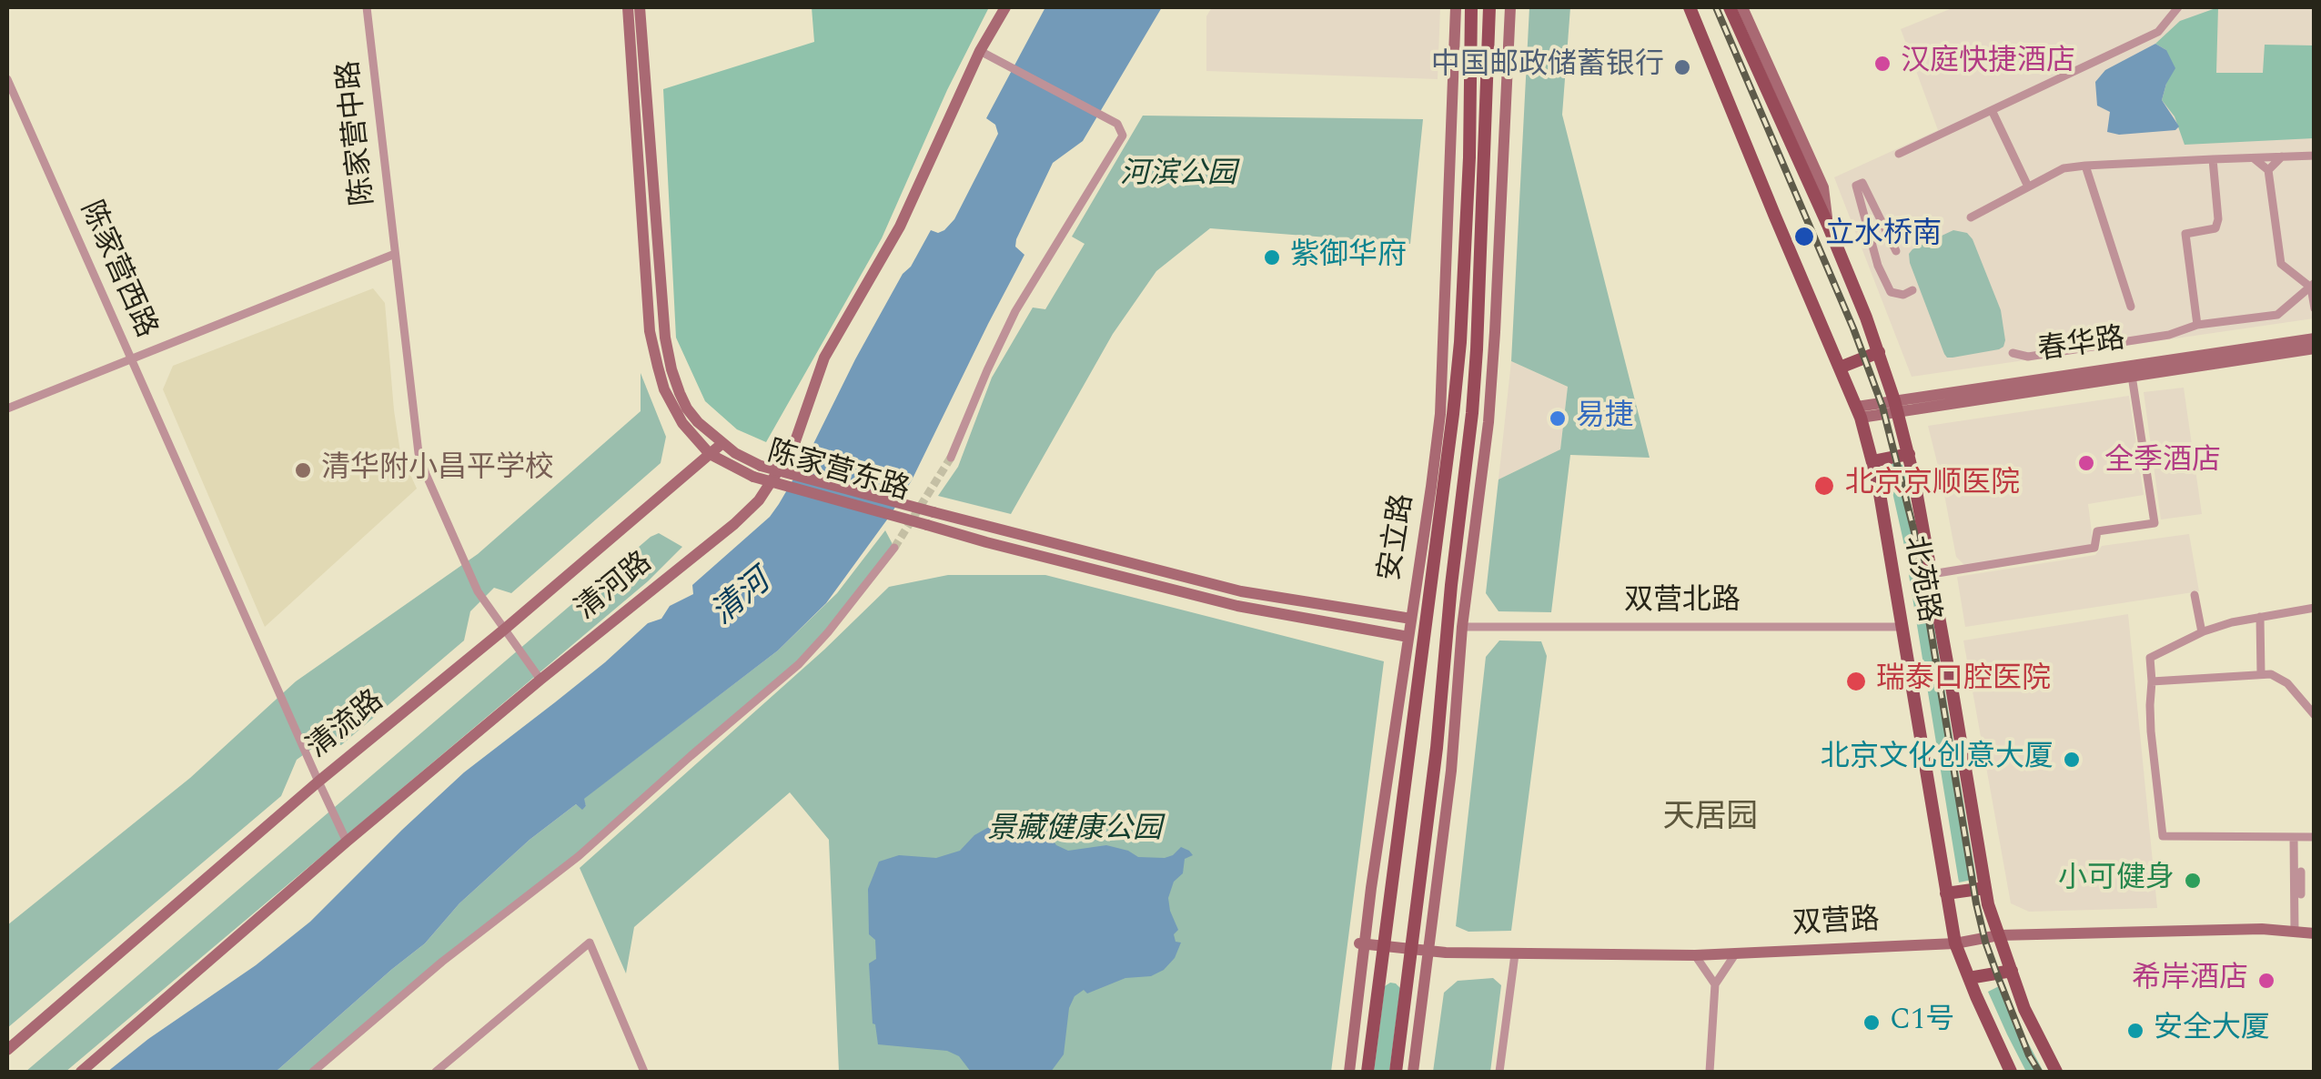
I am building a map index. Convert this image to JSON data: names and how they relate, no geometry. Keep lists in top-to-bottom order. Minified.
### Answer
{"streets":{"main road":["安立路","北苑路"],"street":["陈家营中路","陈家营西路","春华路","陈家营东路","清河路","双营北路","清流路","双营路"]},"crossings":[["陈家营中路","清河路"],["陈家营中路","清流路"],["春华路","北苑路"],["陈家营东路","安立路"],["陈家营东路","清流路"],["安立路","双营路"],["北苑路","双营北路"],["北苑路","双营路"]],"districts":["天居园"],"water":["清河"],"parks":["河滨公园","景藏健康公园"],"places":["汉庭快捷酒店","中国邮政储蓄银行","立水桥南","紫御华府","易捷","全季酒店","清华附小昌平学校","北京京顺医院","瑞泰口腔医院","北京文化创意大厦","小可健身","希岸酒店","C1号","安全大厦"]}
